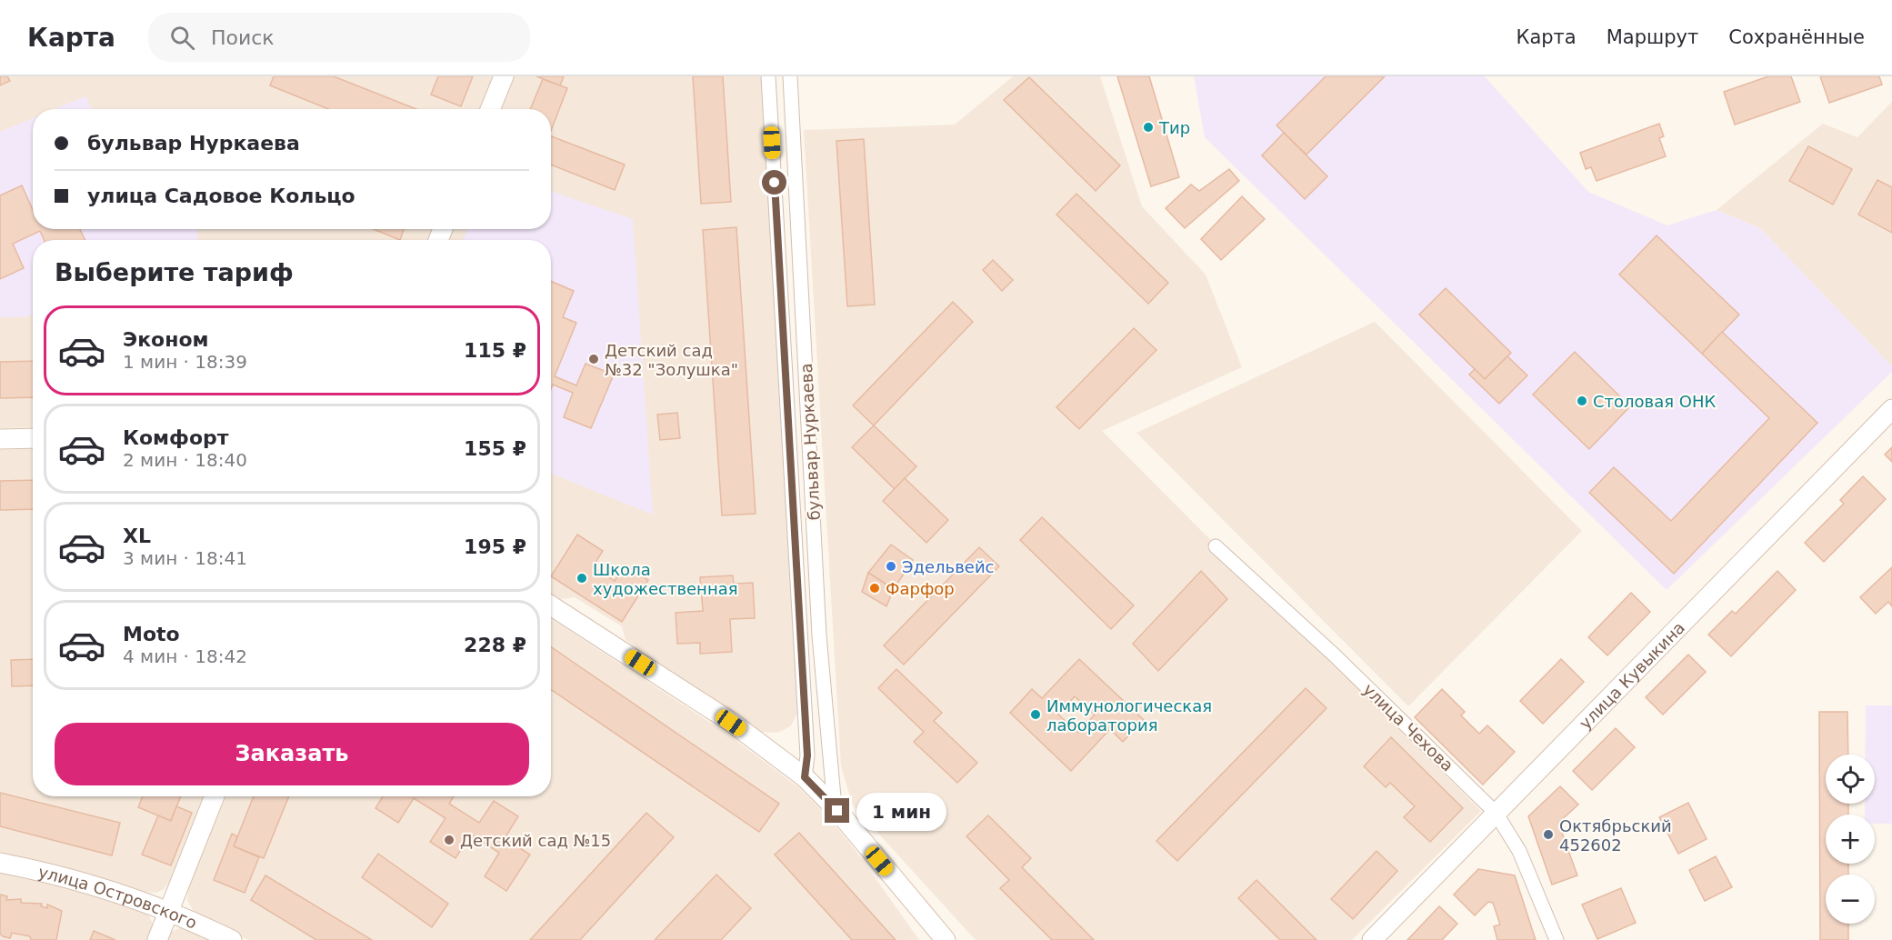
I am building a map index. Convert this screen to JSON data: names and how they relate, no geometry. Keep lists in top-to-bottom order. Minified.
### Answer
{"streets":{"street":["бульвар Нуркаева","улица Кувыкина","улица Чехова","улица Островского"]},"crossings":[["улица Кувыкина","улица Чехова"]],"places":["Тир","Детский сад №32 \"Золушка\"","Столовая ОНК","Эдельвейс","Школа художественная","Фарфор","Иммунологическая лаборатория","Октябрьский 452602","Детский сад №15"],"page":{"header":"Карта","search":"Поиск","nav":["Карта","Маршрут","Сохранённые"],"banner":["бульвар Нуркаева","улица Садовое Кольцо"],"heading":"Выберите тариф","list":[{"name":"Эконом","note":"1 мин · 18:39","value":"115 ₽"},{"name":"Комфорт","note":"2 мин · 18:40","value":"155 ₽"},{"name":"XL","note":"3 мин · 18:41","value":"195 ₽"},{"name":"Moto","note":"4 мин · 18:42","value":"228 ₽"}],"buttons":"Заказать","map_buttons":["+","−"],"bubble":"1 мин"}}
